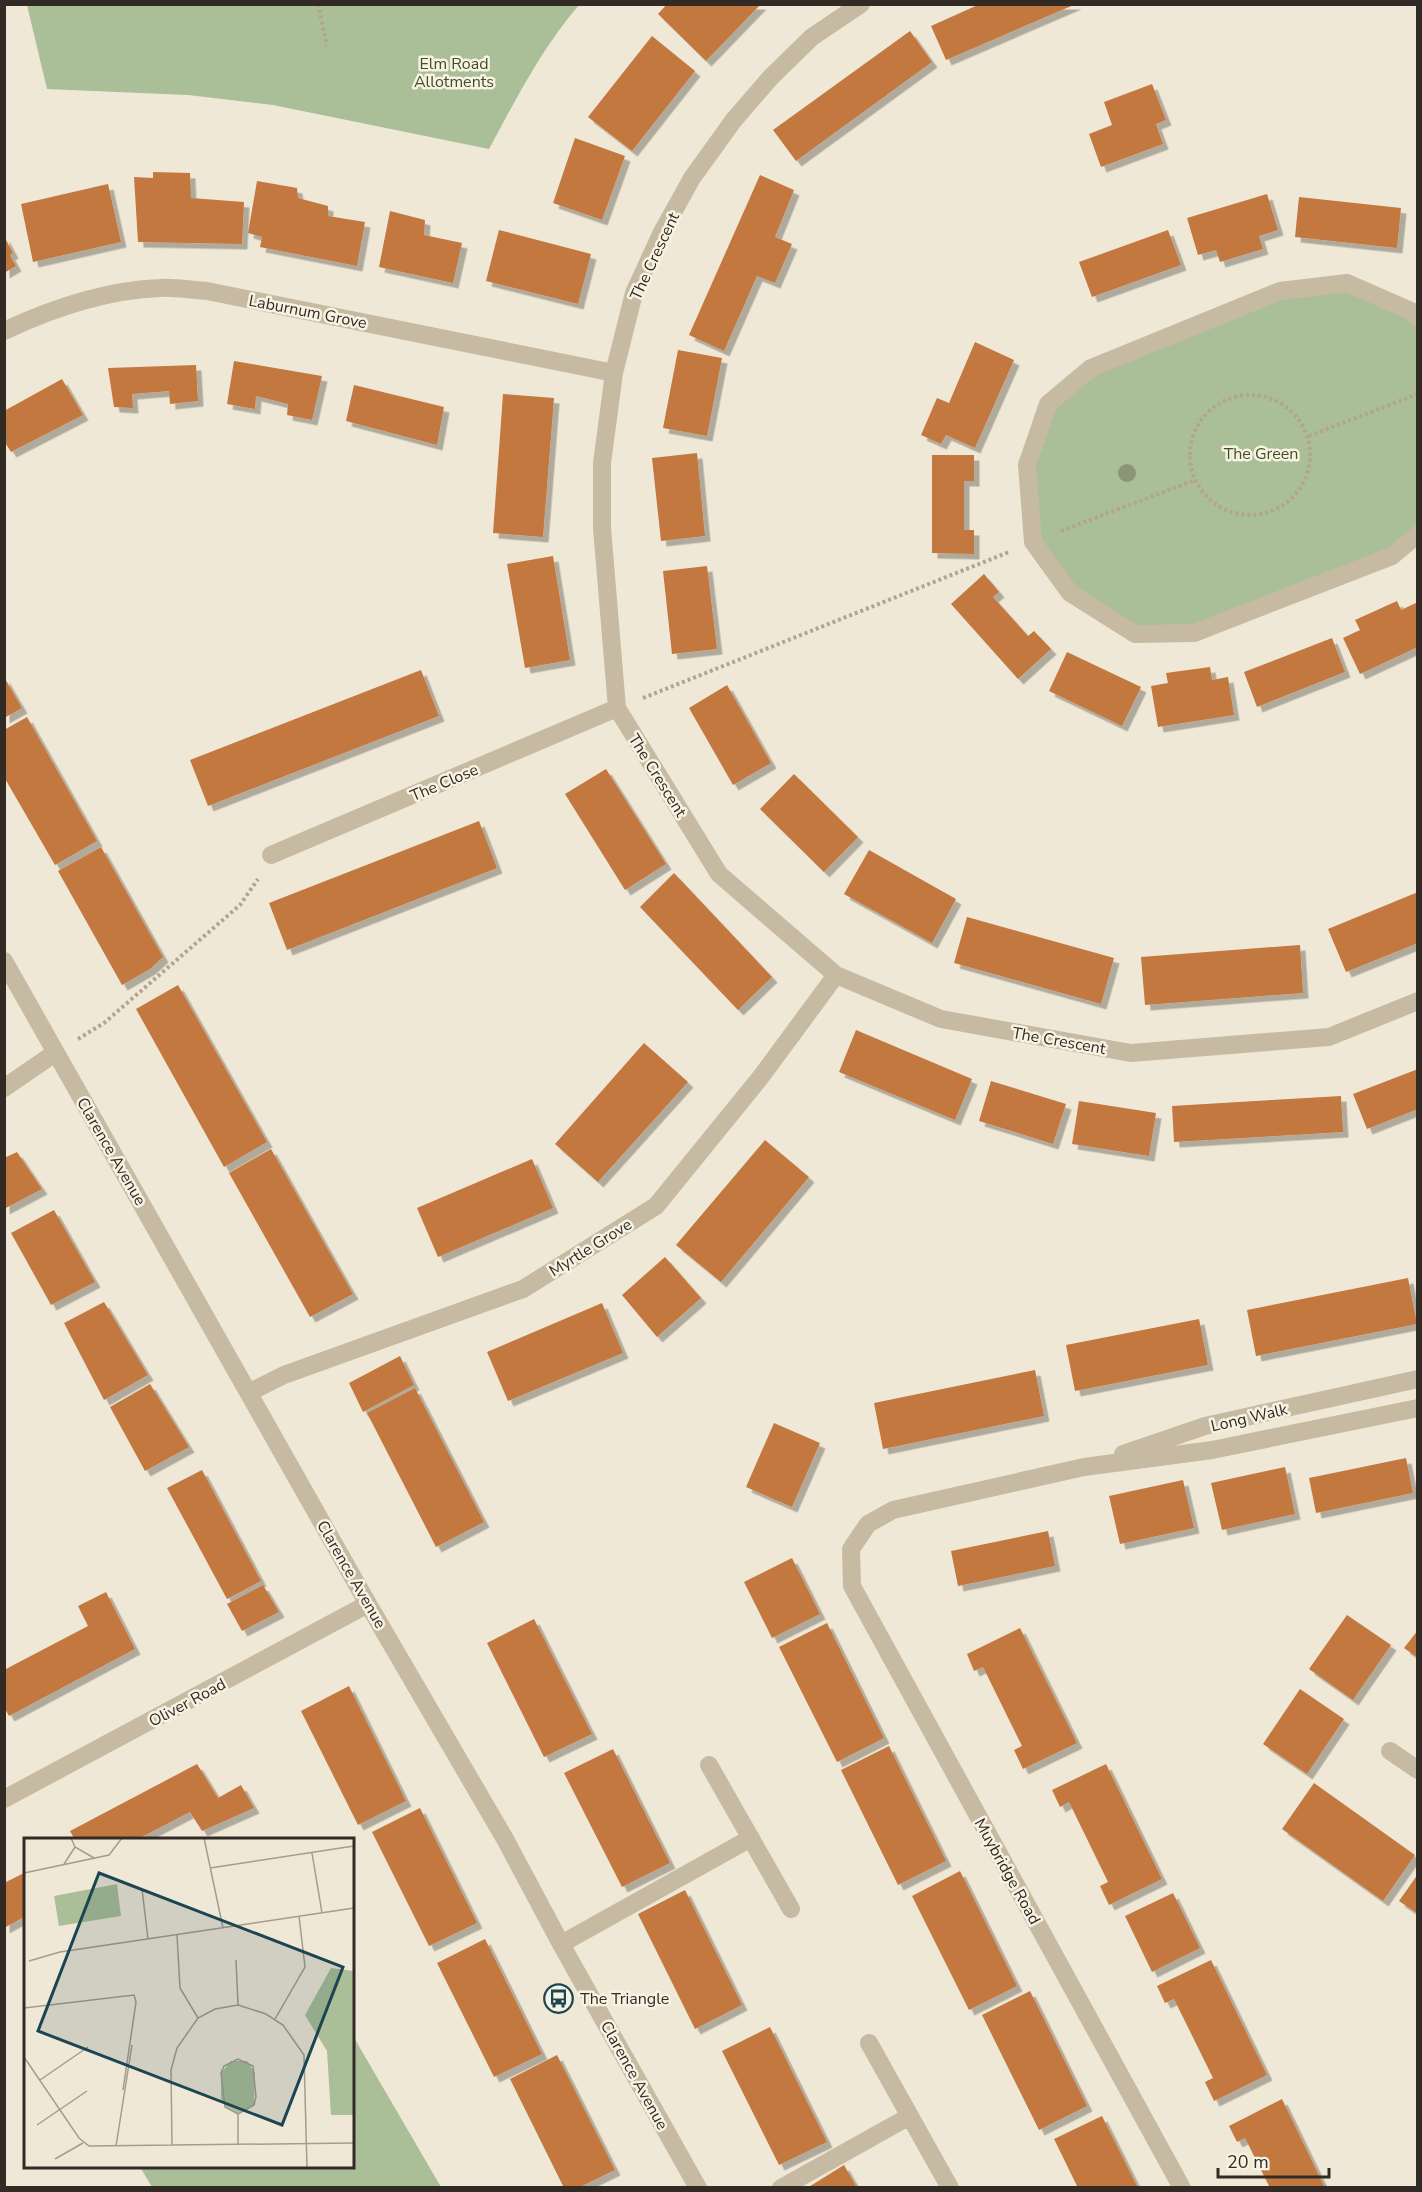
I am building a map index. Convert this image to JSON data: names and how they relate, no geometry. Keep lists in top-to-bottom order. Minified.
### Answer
{"streets":{"street":["The Crescent","Laburnum Grove","The Close","Clarence Avenue","Myrtle Grove","Long Walk","Oliver Road","Muybridge Road"]},"crossings":[["The Crescent","Laburnum Grove"],["The Crescent","The Close"],["The Crescent","Myrtle Grove"],["Clarence Avenue","Myrtle Grove"],["Clarence Avenue","Oliver Road"],["Long Walk","Muybridge Road"]],"parks":["Elm Road Allotments","The Green"],"places":{"bus stop":["The Triangle"]},"scale_bar":"20 m"}
